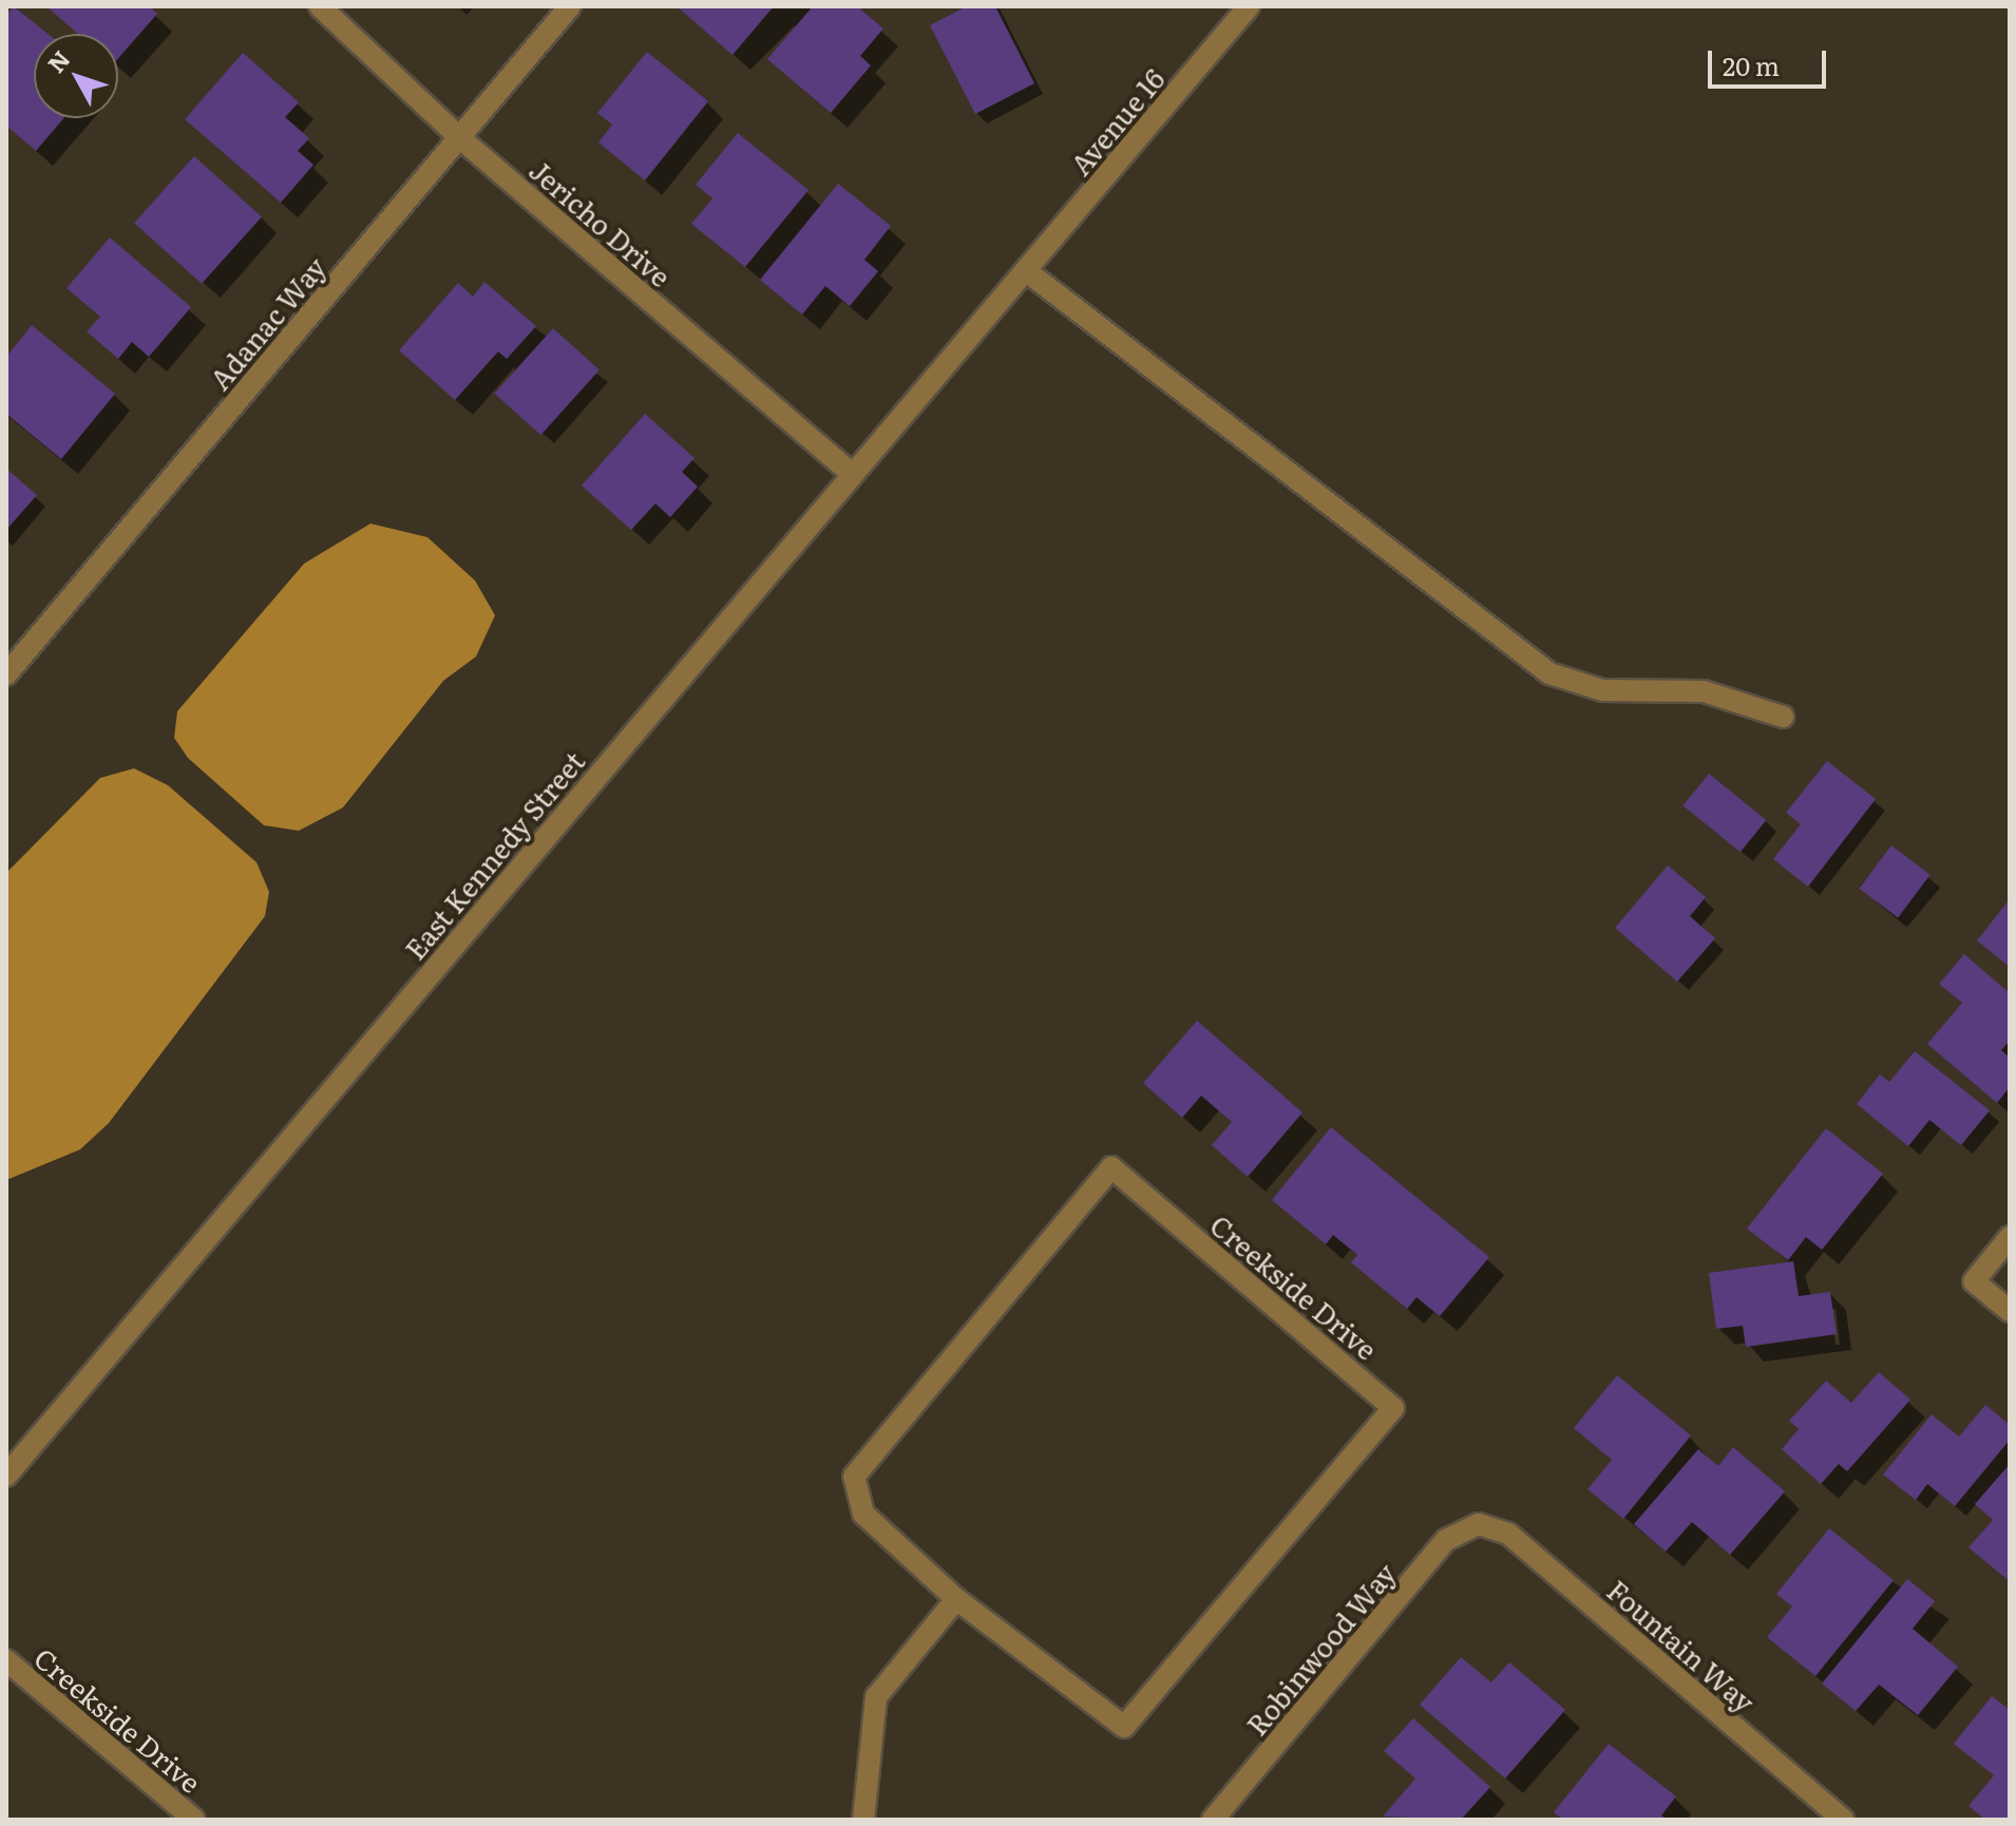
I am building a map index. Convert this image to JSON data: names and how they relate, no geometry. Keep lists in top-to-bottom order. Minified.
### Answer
{"streets":{"street":["Avenue 16","Jericho Drive","Adanac Way","East Kennedy Street","Creekside Drive","Fountain Way","Robinwood Way"]},"crossings":[["Avenue 16","East Kennedy Street"],["Jericho Drive","Adanac Way"],["Jericho Drive","East Kennedy Street"],["Fountain Way","Robinwood Way"]],"scale_bar":"20 m","north":"top left"}
